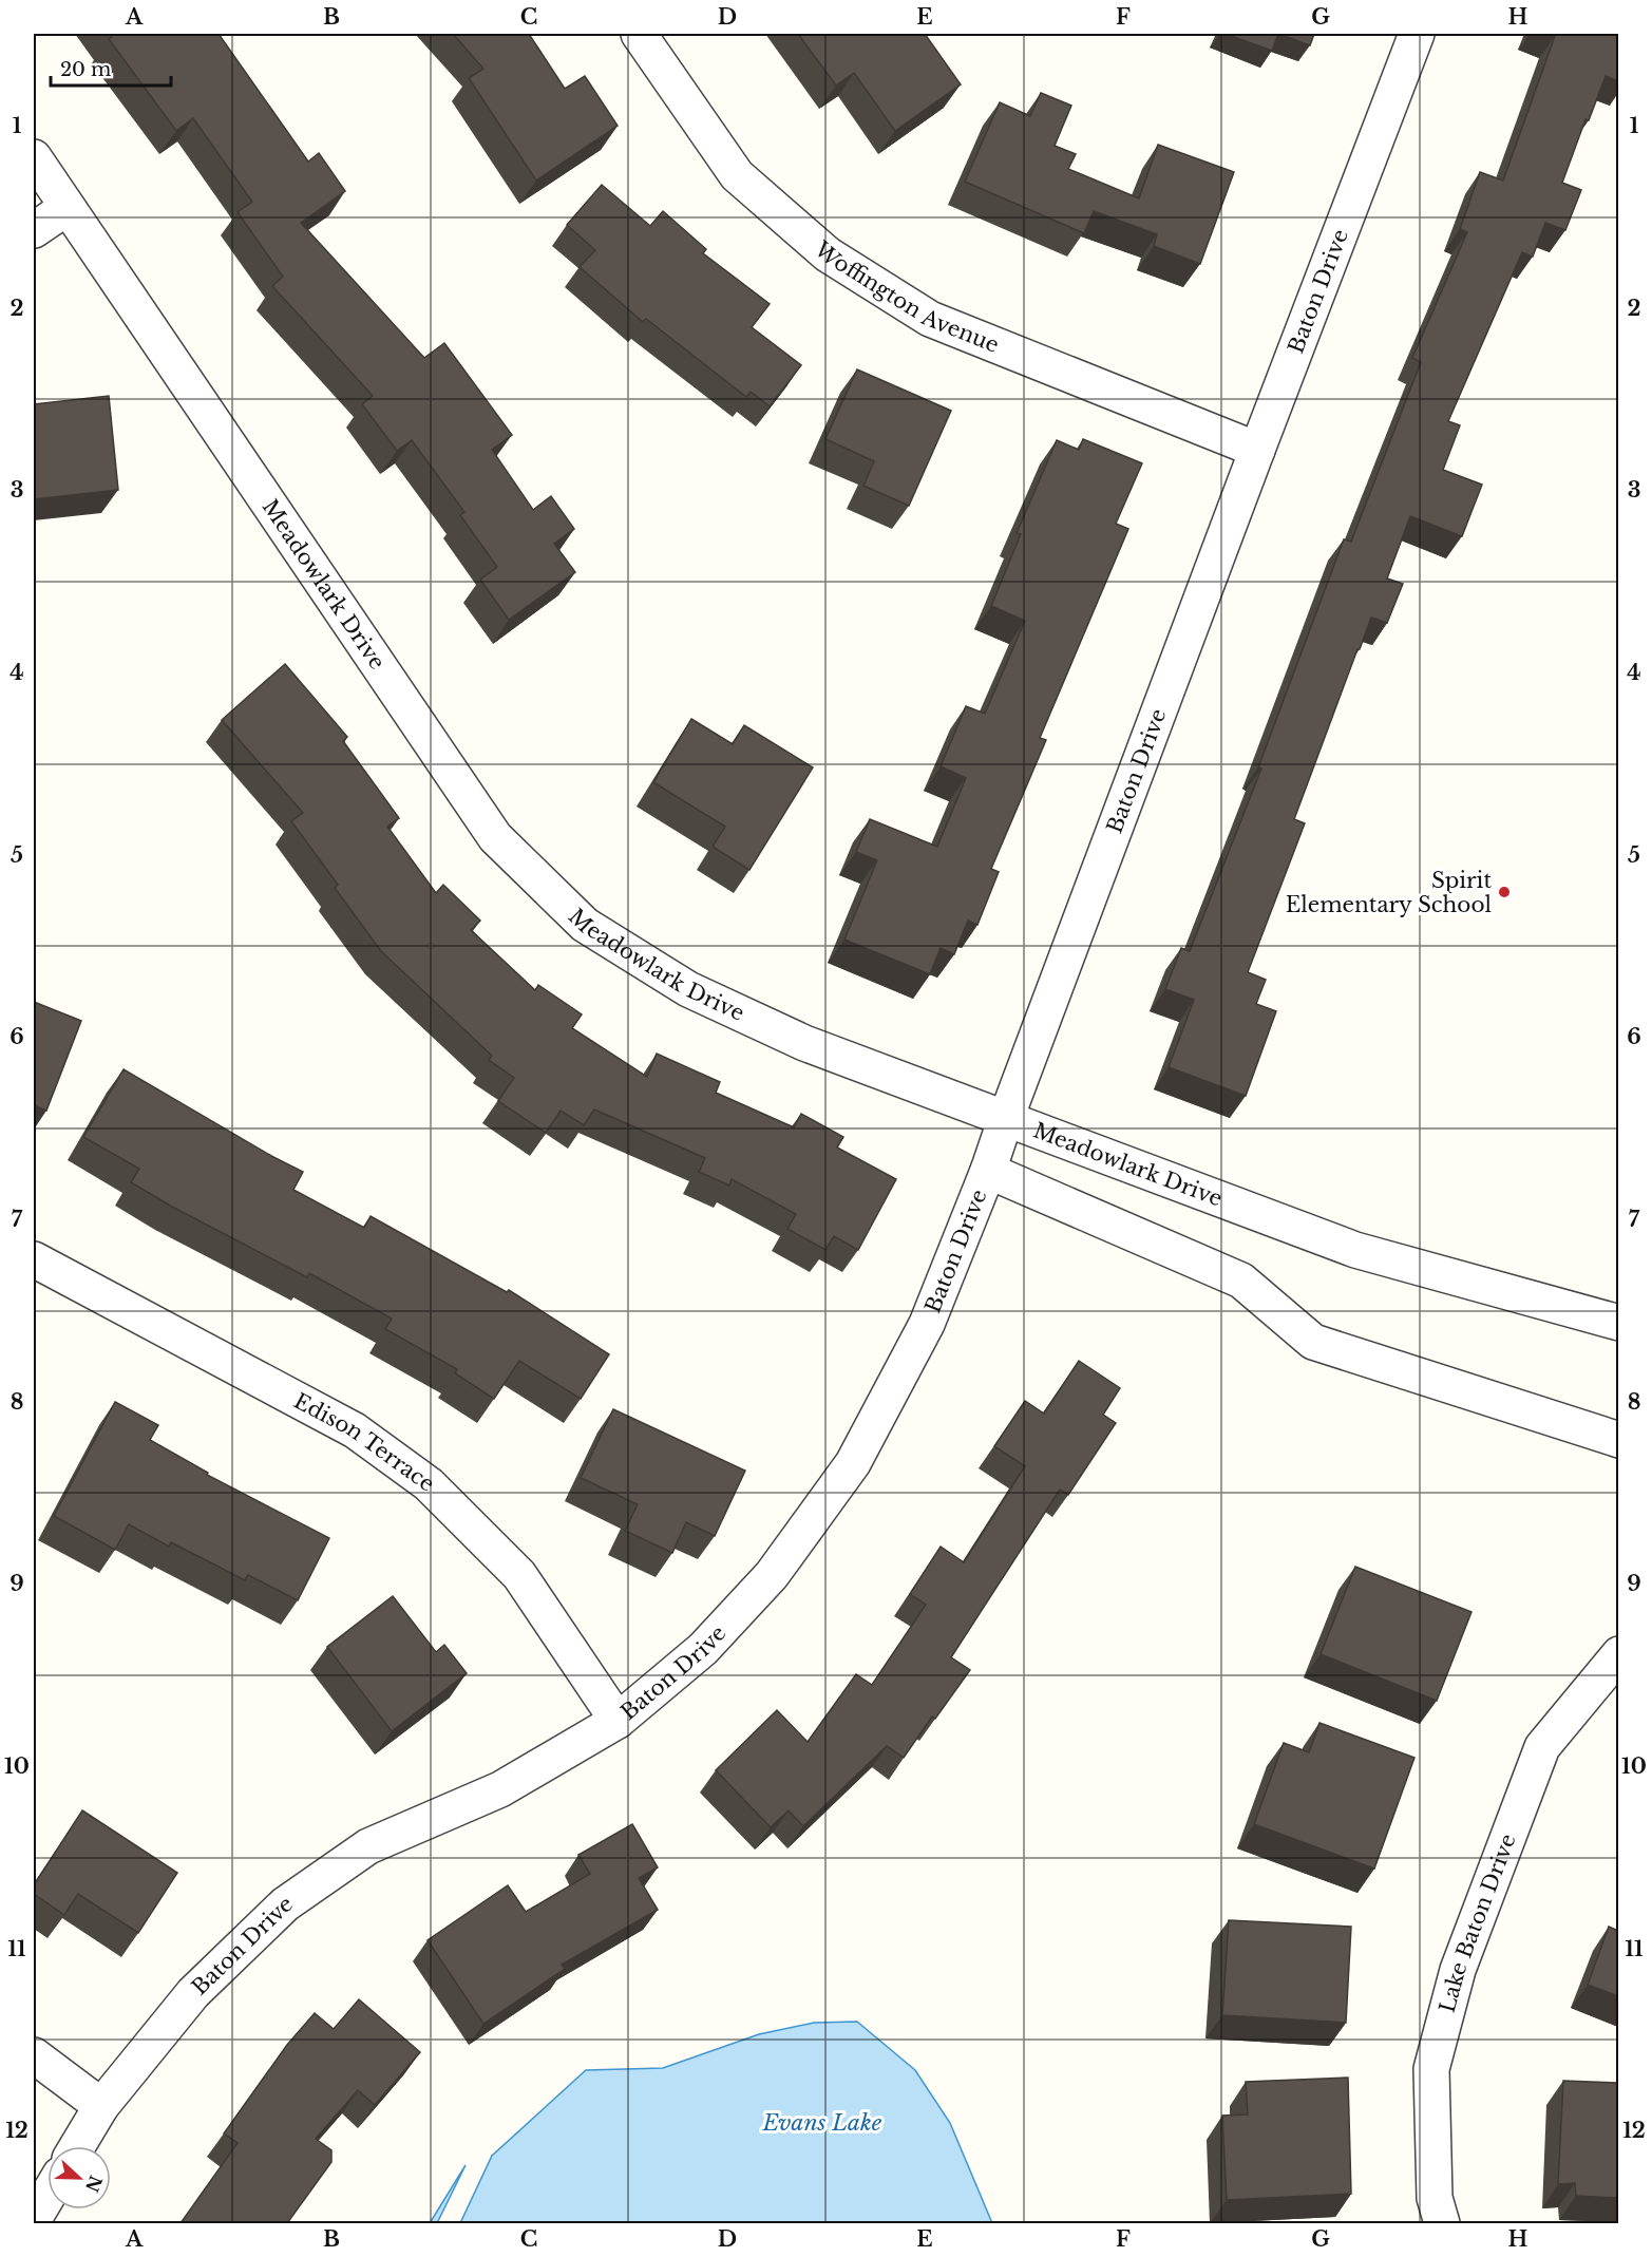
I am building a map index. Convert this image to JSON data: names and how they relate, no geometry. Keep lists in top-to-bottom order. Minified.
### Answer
{"streets":{"street":["Baton Drive","Woffington Avenue","Meadowlark Drive","Edison Terrace","Lake Baton Drive"]},"crossings":[["Baton Drive","Woffington Avenue"],["Baton Drive","Meadowlark Drive"],["Baton Drive","Edison Terrace"]],"water":["Evans Lake"],"places":["Spirit Elementary School"],"scale_bar":"20 m","north":"right","grid":{"columns":["A","B","C","D","E","F","G","H"],"rows":["1","2","3","4","5","6","7","8","9","10","11","12"]}}
